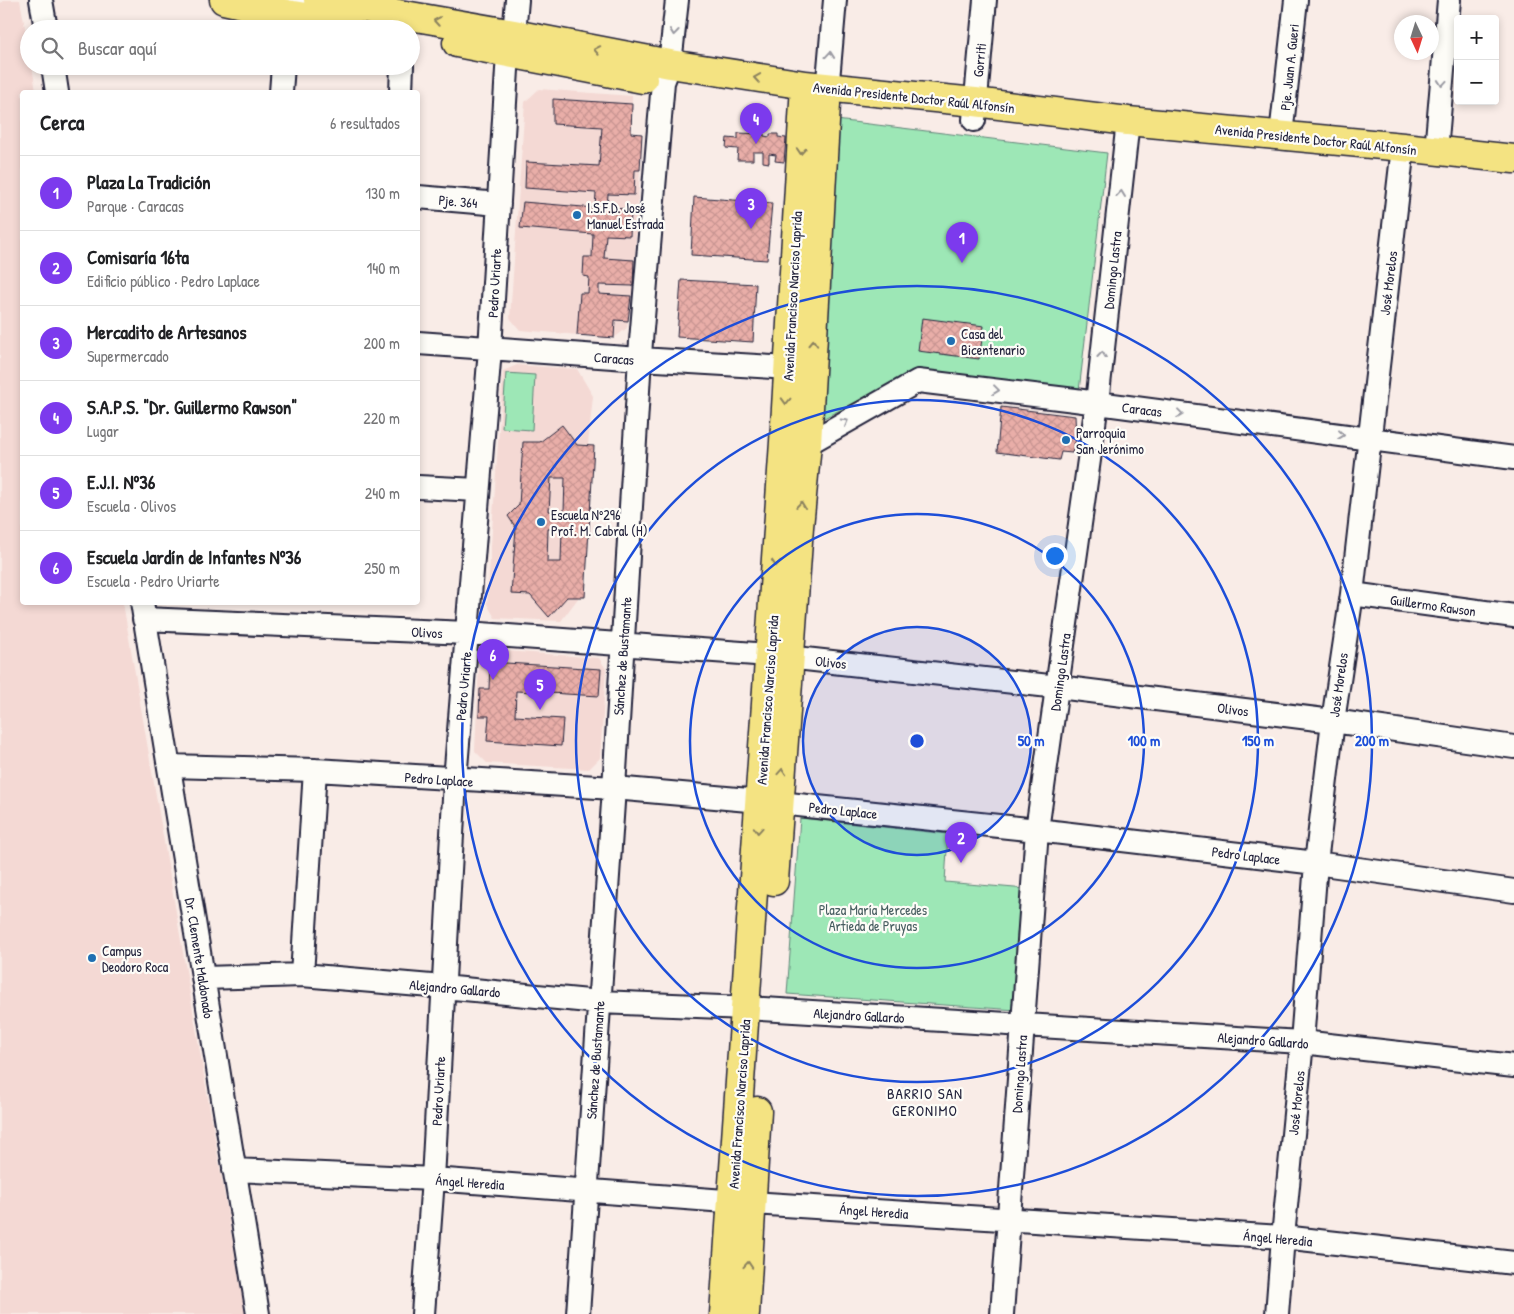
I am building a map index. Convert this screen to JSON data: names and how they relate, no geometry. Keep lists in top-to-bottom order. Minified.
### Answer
{"streets":{"main road":["Avenida Presidente Doctor Raúl Alfonsín","Avenida Francisco Narciso Laprida"],"street":["Gorriti","Pje. Juan A. Gueri","Pje. 364","Domingo Lastra","Pedro Uriarte","José Morelos","Caracas","Guillermo Rawson","Olivos","Sánchez de Bustamante","Pedro Laplace","Dr. Clemente Maldonado","Alejandro Gallardo","Ángel Heredia"]},"crossings":[["Gorriti","Avenida Presidente Doctor Raúl Alfonsín"],["Pje. Juan A. Gueri","Avenida Presidente Doctor Raúl Alfonsín"],["Avenida Presidente Doctor Raúl Alfonsín","Domingo Lastra"],["Avenida Presidente Doctor Raúl Alfonsín","Pedro Uriarte"],["Avenida Presidente Doctor Raúl Alfonsín","José Morelos"],["Avenida Presidente Doctor Raúl Alfonsín","Avenida Francisco Narciso Laprida"],["Avenida Presidente Doctor Raúl Alfonsín","Sánchez de Bustamante"],["Pje. 364","Pedro Uriarte"],["Domingo Lastra","Caracas"],["Domingo Lastra","Olivos"],["Domingo Lastra","Pedro Laplace"],["Domingo Lastra","Alejandro Gallardo"],["Domingo Lastra","Ángel Heredia"],["Pedro Uriarte","Caracas"],["Pedro Uriarte","Olivos"],["Pedro Uriarte","Pedro Laplace"],["Pedro Uriarte","Alejandro Gallardo"],["Pedro Uriarte","Ángel Heredia"],["José Morelos","Caracas"],["José Morelos","Guillermo Rawson"],["José Morelos","Olivos"],["José Morelos","Pedro Laplace"],["José Morelos","Alejandro Gallardo"],["José Morelos","Ángel Heredia"],["Avenida Francisco Narciso Laprida","Caracas"],["Avenida Francisco Narciso Laprida","Olivos"],["Avenida Francisco Narciso Laprida","Pedro Laplace"],["Avenida Francisco Narciso Laprida","Alejandro Gallardo"],["Avenida Francisco Narciso Laprida","Ángel Heredia"],["Caracas","Sánchez de Bustamante"],["Olivos","Sánchez de Bustamante"],["Olivos","Dr. Clemente Maldonado"],["Sánchez de Bustamante","Pedro Laplace"],["Sánchez de Bustamante","Alejandro Gallardo"],["Sánchez de Bustamante","Ángel Heredia"],["Pedro Laplace","Dr. Clemente Maldonado"],["Dr. Clemente Maldonado","Alejandro Gallardo"],["Dr. Clemente Maldonado","Ángel Heredia"]],"one_way":["Caracas"],"districts":["BARRIO SAN GERONIMO"],"parks":["Plaza María Mercedes Artieda de Pruyas"],"places":["I.S.F.D. José Manuel Estrada","Casa del Bicentenario","Parroquia San Jerónimo","Escuela Nº296 Prof. M. Cabral (H)","Campus Deodoro Roca"],"north":"bottom","page":{"map_buttons":["+","−"],"search":"Buscar aquí","heading":["Cerca","6 resultados"],"pins":["4","3","1","6","5","2"],"list":[{"mark":"1","name":"Plaza La Tradición","note":"Parque · Caracas","value":"130 m"},{"mark":"2","name":"Comisaría 16ta","note":"Edificio público · Pedro Laplace","value":"140 m"},{"mark":"3","name":"Mercadito de Artesanos","note":"Supermercado","value":"200 m"},{"mark":"4","name":"S.A.P.S. \"Dr. Guillermo Rawson\"","note":"Lugar","value":"220 m"},{"mark":"5","name":"E.J.I. Nº36","note":"Escuela · Olivos","value":"240 m"},{"mark":"6","name":"Escuela Jardín de Infantes Nº36","note":"Escuela · Pedro Uriarte","value":"250 m"}]},"rings":["50 m","100 m","150 m","200 m"]}
